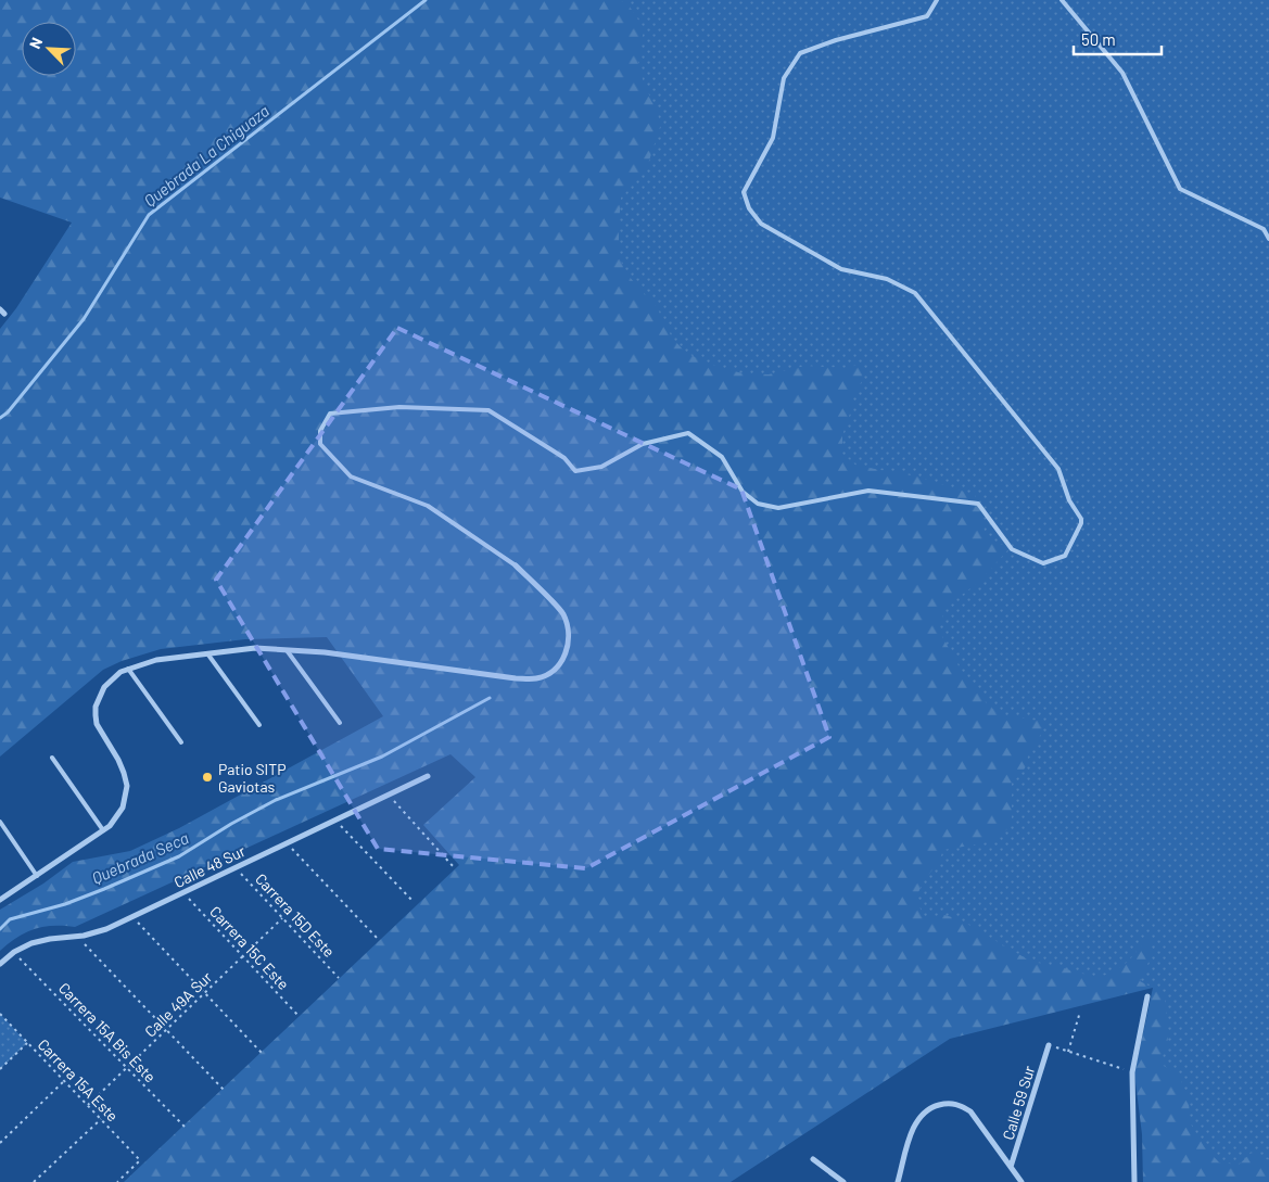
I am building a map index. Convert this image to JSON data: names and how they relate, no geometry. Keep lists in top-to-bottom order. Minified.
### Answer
{"streets":{"street":["Calle 48 Sur","Calle 59 Sur"],"path":["Carrera 15D Este","Carrera 15C Este","Calle 49A Sur","Carrera 15A Bis Este","Carrera 15A Este"]},"crossings":[["Calle 48 Sur","Carrera 15D Este"],["Calle 48 Sur","Carrera 15C Este"],["Calle 48 Sur","Carrera 15A Bis Este"],["Carrera 15D Este","Calle 49A Sur"],["Carrera 15C Este","Calle 49A Sur"],["Calle 49A Sur","Carrera 15A Bis Este"],["Calle 49A Sur","Carrera 15A Este"]],"water":["Quebrada La Chiguaza","Quebrada Seca"],"places":["Patio SITP Gaviotas"],"scale_bar":"50 m","north":"top left"}
